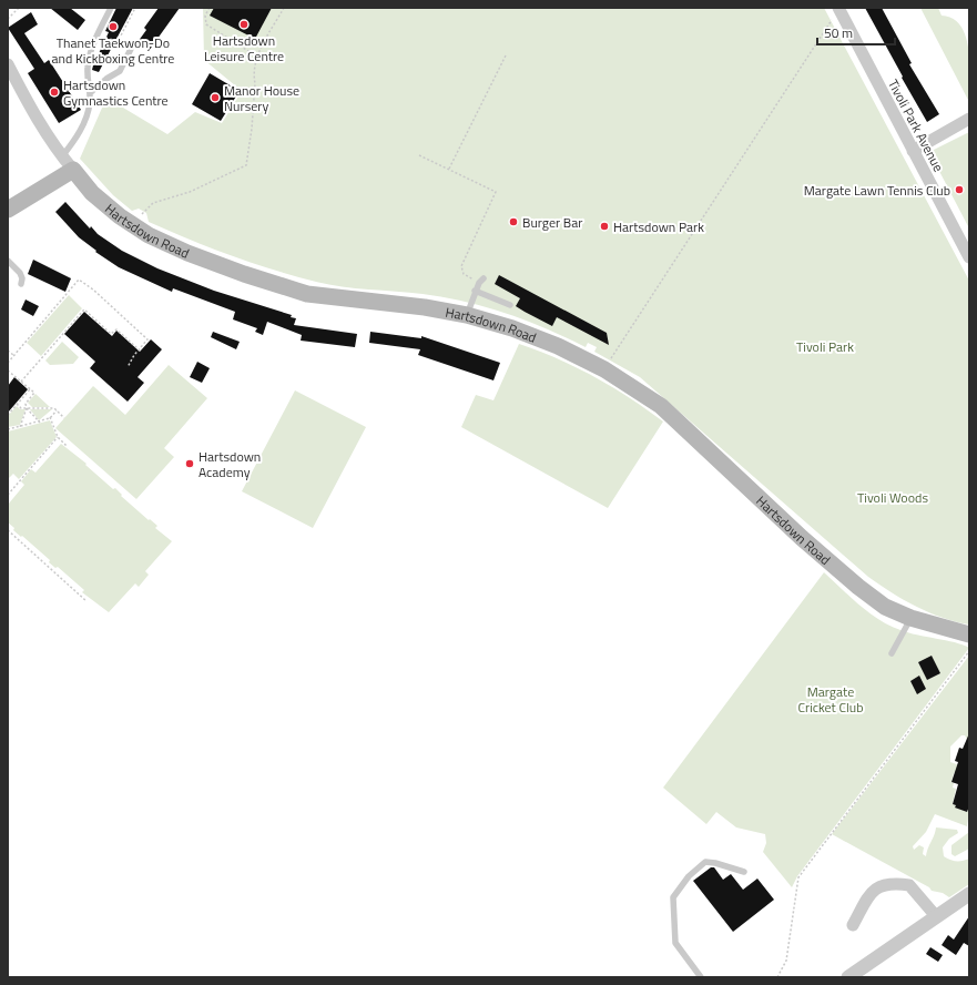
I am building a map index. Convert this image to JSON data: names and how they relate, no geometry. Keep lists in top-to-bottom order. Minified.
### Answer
{"streets":{"main road":["Hartsdown Road"],"street":["Tivoli Park Avenue"]},"parks":["Tivoli Park","Tivoli Woods","Margate Cricket Club"],"places":["Hartsdown Leisure Centre","Thanet Taekwon-Do and Kickboxing Centre","Hartsdown Gymnastics Centre","Manor House Nursery","Margate Lawn Tennis Club","Burger Bar","Hartsdown Park","Hartsdown Academy"],"scale_bar":"50 m"}
